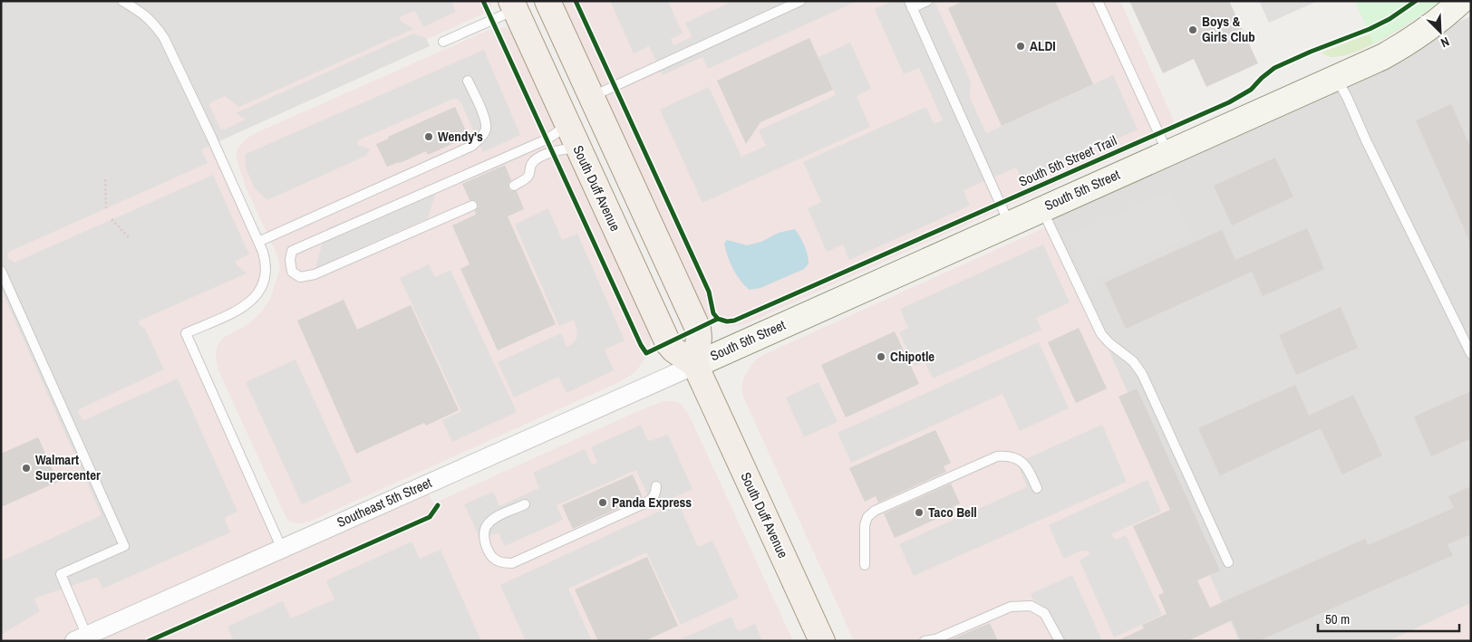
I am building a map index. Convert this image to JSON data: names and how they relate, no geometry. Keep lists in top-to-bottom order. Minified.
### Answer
{"streets":{"main road":["South Duff Avenue"],"street":["South 5th Street","Southeast 5th Street"],"cycle path":["South 5th Street Trail"]},"crossings":[["South Duff Avenue","South 5th Street"],["South Duff Avenue","Southeast 5th Street"],["South 5th Street","Southeast 5th Street"]],"places":["Boys & Girls Club","ALDI","Wendy's","Chipotle","Walmart Supercenter","Panda Express","Taco Bell"],"scale_bar":"50 m","north":"bottom right"}
